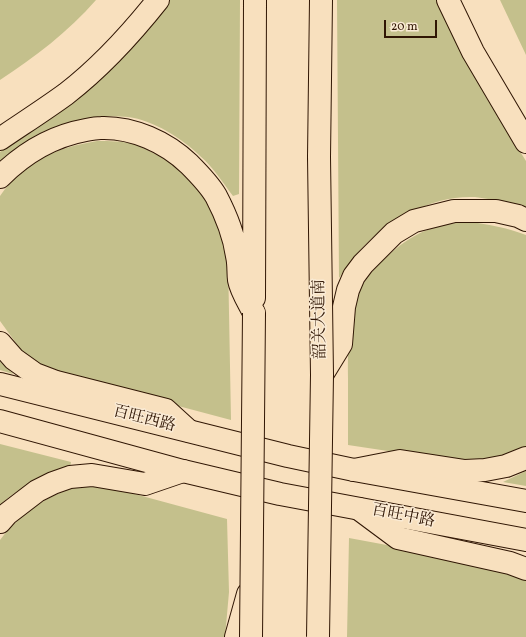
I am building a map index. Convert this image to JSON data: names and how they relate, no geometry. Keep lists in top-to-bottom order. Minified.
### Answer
{"streets":{"main road":["韶关大道南","百旺西路","百旺中路"]},"scale_bar":"20 m"}
